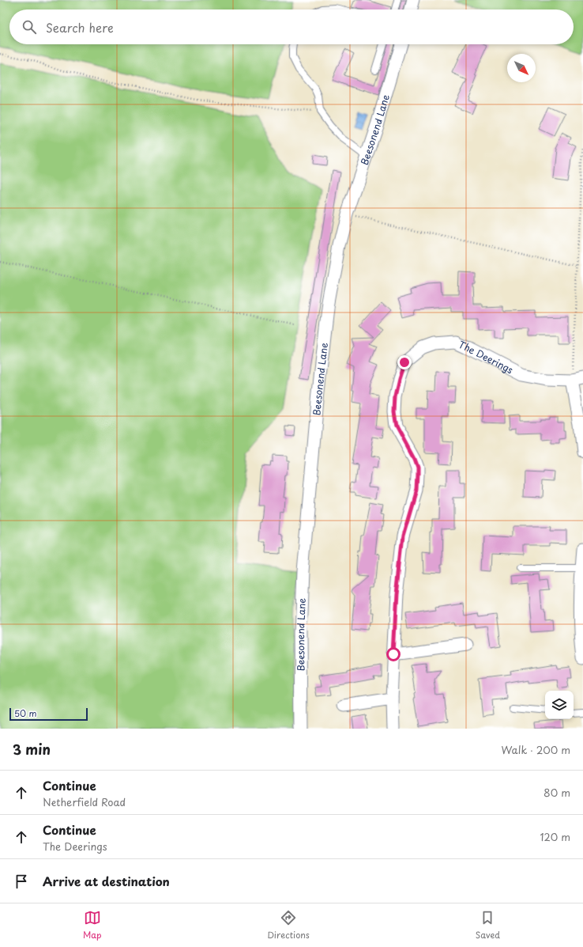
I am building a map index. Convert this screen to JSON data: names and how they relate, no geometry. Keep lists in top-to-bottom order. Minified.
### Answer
{"streets":{"street":["Beesonend Lane","The Deerings"]},"scale_bar":"50 m","north":"bottom right","page":{"search":"Search here","scale":"50 m","heading":["3 min","Walk · 200 m"],"list":[["Continue","Netherfield Road","80 m"],["Continue","The Deerings","120 m"],"Arrive at destination"],"nav":["Map","Directions","Saved"]}}
